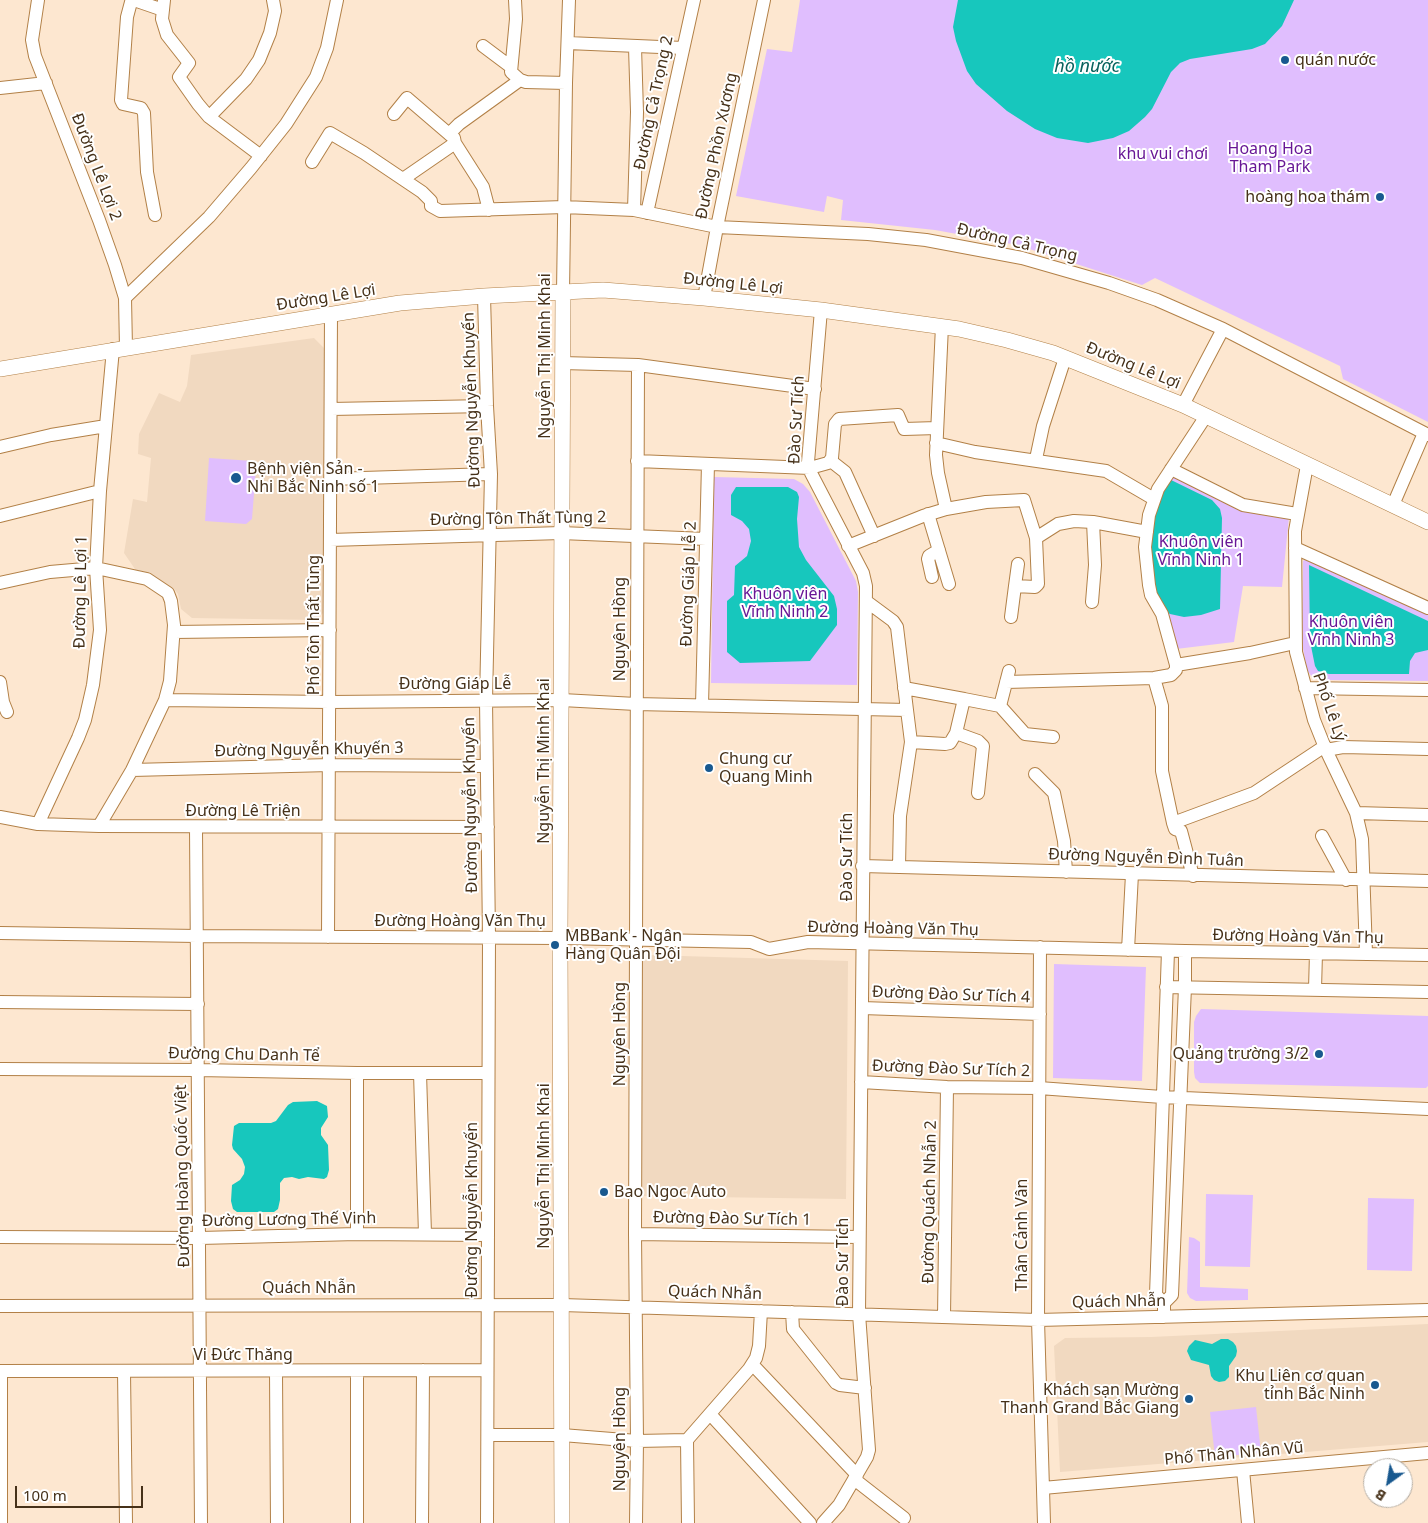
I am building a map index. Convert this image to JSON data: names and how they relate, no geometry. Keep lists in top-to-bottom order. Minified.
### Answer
{"streets":{"main road":["Đường Lê Lợi","Nguyễn Thị Minh Khai"],"street":["Đường Cả Trọng 2","Đường Phồn Xương","Đường Lê Lợi 2","Đường Cả Trọng","Đường Nguyễn Khuyến","Đào Sư Tích","Đường Tôn Thất Tùng 2","Đường Giáp Lễ 2","Đường Lê Lợi 1","Phố Tôn Thất Tùng","Nguyên Hồng","Đường Giáp Lễ","Phố Lê Lý","Đường Nguyễn Khuyến 3","Đường Lê Triện","Đường Nguyễn Đình Tuân","Đường Hoàng Văn Thụ","Đường Đào Sư Tích 4","Đường Chu Danh Tể","Đường Đào Sư Tích 2","Đường Hoàng Quốc Việt","Đường Quách Nhẫn 2","Đường Đào Sư Tích 1","Đường Lương Thế Vinh","Thân Cảnh Vân","Quách Nhẫn","Vi Đức Thăng","Phố Thân Nhân Vũ"]},"crossings":[["Đường Cả Trọng 2","Đường Cả Trọng"],["Đường Phồn Xương","Đường Cả Trọng"],["Đường Phồn Xương","Đường Lê Lợi"],["Đường Lê Lợi 2","Đường Lê Lợi"],["Đường Lê Lợi 2","Đường Lê Lợi 1"],["Đường Cả Trọng","Nguyễn Thị Minh Khai"],["Đường Lê Lợi","Nguyễn Thị Minh Khai"],["Đường Lê Lợi","Đường Nguyễn Khuyến"],["Đường Lê Lợi","Đào Sư Tích"],["Đường Lê Lợi","Đường Lê Lợi 1"],["Đường Lê Lợi","Phố Tôn Thất Tùng"],["Đường Lê Lợi","Phố Lê Lý"],["Nguyễn Thị Minh Khai","Đường Tôn Thất Tùng 2"],["Nguyễn Thị Minh Khai","Đường Giáp Lễ"],["Nguyễn Thị Minh Khai","Đường Hoàng Văn Thụ"],["Nguyễn Thị Minh Khai","Quách Nhẫn"],["Đường Nguyễn Khuyến","Đường Tôn Thất Tùng 2"],["Đường Nguyễn Khuyến","Đường Giáp Lễ"],["Đường Nguyễn Khuyến","Đường Nguyễn Khuyến 3"],["Đường Nguyễn Khuyến","Đường Lê Triện"],["Đường Nguyễn Khuyến","Đường Hoàng Văn Thụ"],["Đường Nguyễn Khuyến","Đường Chu Danh Tể"],["Đường Nguyễn Khuyến","Đường Lương Thế Vinh"],["Đường Nguyễn Khuyến","Quách Nhẫn"],["Đường Nguyễn Khuyến","Vi Đức Thăng"],["Đào Sư Tích","Đường Giáp Lễ"],["Đào Sư Tích","Đường Nguyễn Đình Tuân"],["Đào Sư Tích","Đường Hoàng Văn Thụ"],["Đào Sư Tích","Đường Đào Sư Tích 4"],["Đào Sư Tích","Đường Đào Sư Tích 2"],["Đào Sư Tích","Đường Đào Sư Tích 1"],["Đào Sư Tích","Quách Nhẫn"],["Đường Tôn Thất Tùng 2","Đường Giáp Lễ 2"],["Đường Tôn Thất Tùng 2","Phố Tôn Thất Tùng"],["Đường Tôn Thất Tùng 2","Nguyên Hồng"],["Đường Giáp Lễ 2","Đường Giáp Lễ"],["Đường Lê Lợi 1","Đường Lê Triện"],["Phố Tôn Thất Tùng","Đường Giáp Lễ"],["Phố Tôn Thất Tùng","Đường Nguyễn Khuyến 3"],["Phố Tôn Thất Tùng","Đường Lê Triện"],["Phố Tôn Thất Tùng","Đường Hoàng Văn Thụ"],["Nguyên Hồng","Đường Giáp Lễ"],["Nguyên Hồng","Đường Hoàng Văn Thụ"],["Nguyên Hồng","Đường Đào Sư Tích 1"],["Nguyên Hồng","Quách Nhẫn"],["Phố Lê Lý","Đường Nguyễn Đình Tuân"],["Phố Lê Lý","Đường Hoàng Văn Thụ"],["Đường Lê Triện","Đường Hoàng Quốc Việt"],["Đường Hoàng Văn Thụ","Đường Hoàng Quốc Việt"],["Đường Hoàng Văn Thụ","Thân Cảnh Vân"],["Đường Đào Sư Tích 4","Thân Cảnh Vân"],["Đường Chu Danh Tể","Đường Hoàng Quốc Việt"],["Đường Đào Sư Tích 2","Đường Quách Nhẫn 2"],["Đường Đào Sư Tích 2","Thân Cảnh Vân"],["Đường Hoàng Quốc Việt","Đường Lương Thế Vinh"],["Đường Hoàng Quốc Việt","Quách Nhẫn"],["Đường Hoàng Quốc Việt","Vi Đức Thăng"],["Đường Quách Nhẫn 2","Quách Nhẫn"],["Thân Cảnh Vân","Quách Nhẫn"],["Thân Cảnh Vân","Phố Thân Nhân Vũ"]],"water":["hồ nước"],"parks":["Hoang Hoa Tham Park","khu vui chơi","Khuôn viên Vĩnh Ninh 1","Khuôn viên Vĩnh Ninh 2","Khuôn viên Vĩnh Ninh 3"],"places":["quán nước","hoàng hoa thám","Bệnh viện Sản - Nhi Bắc Ninh số 1","Chung cư Quang Minh","MBBank - Ngân Hàng Quân Đội","Quảng trường 3/2","Bao Ngoc Auto","Khu Liên cơ quan tỉnh Bắc Ninh","Khách sạn Mường Thanh Grand Bắc Giang"],"scale_bar":"100 m","north":"bottom left"}
